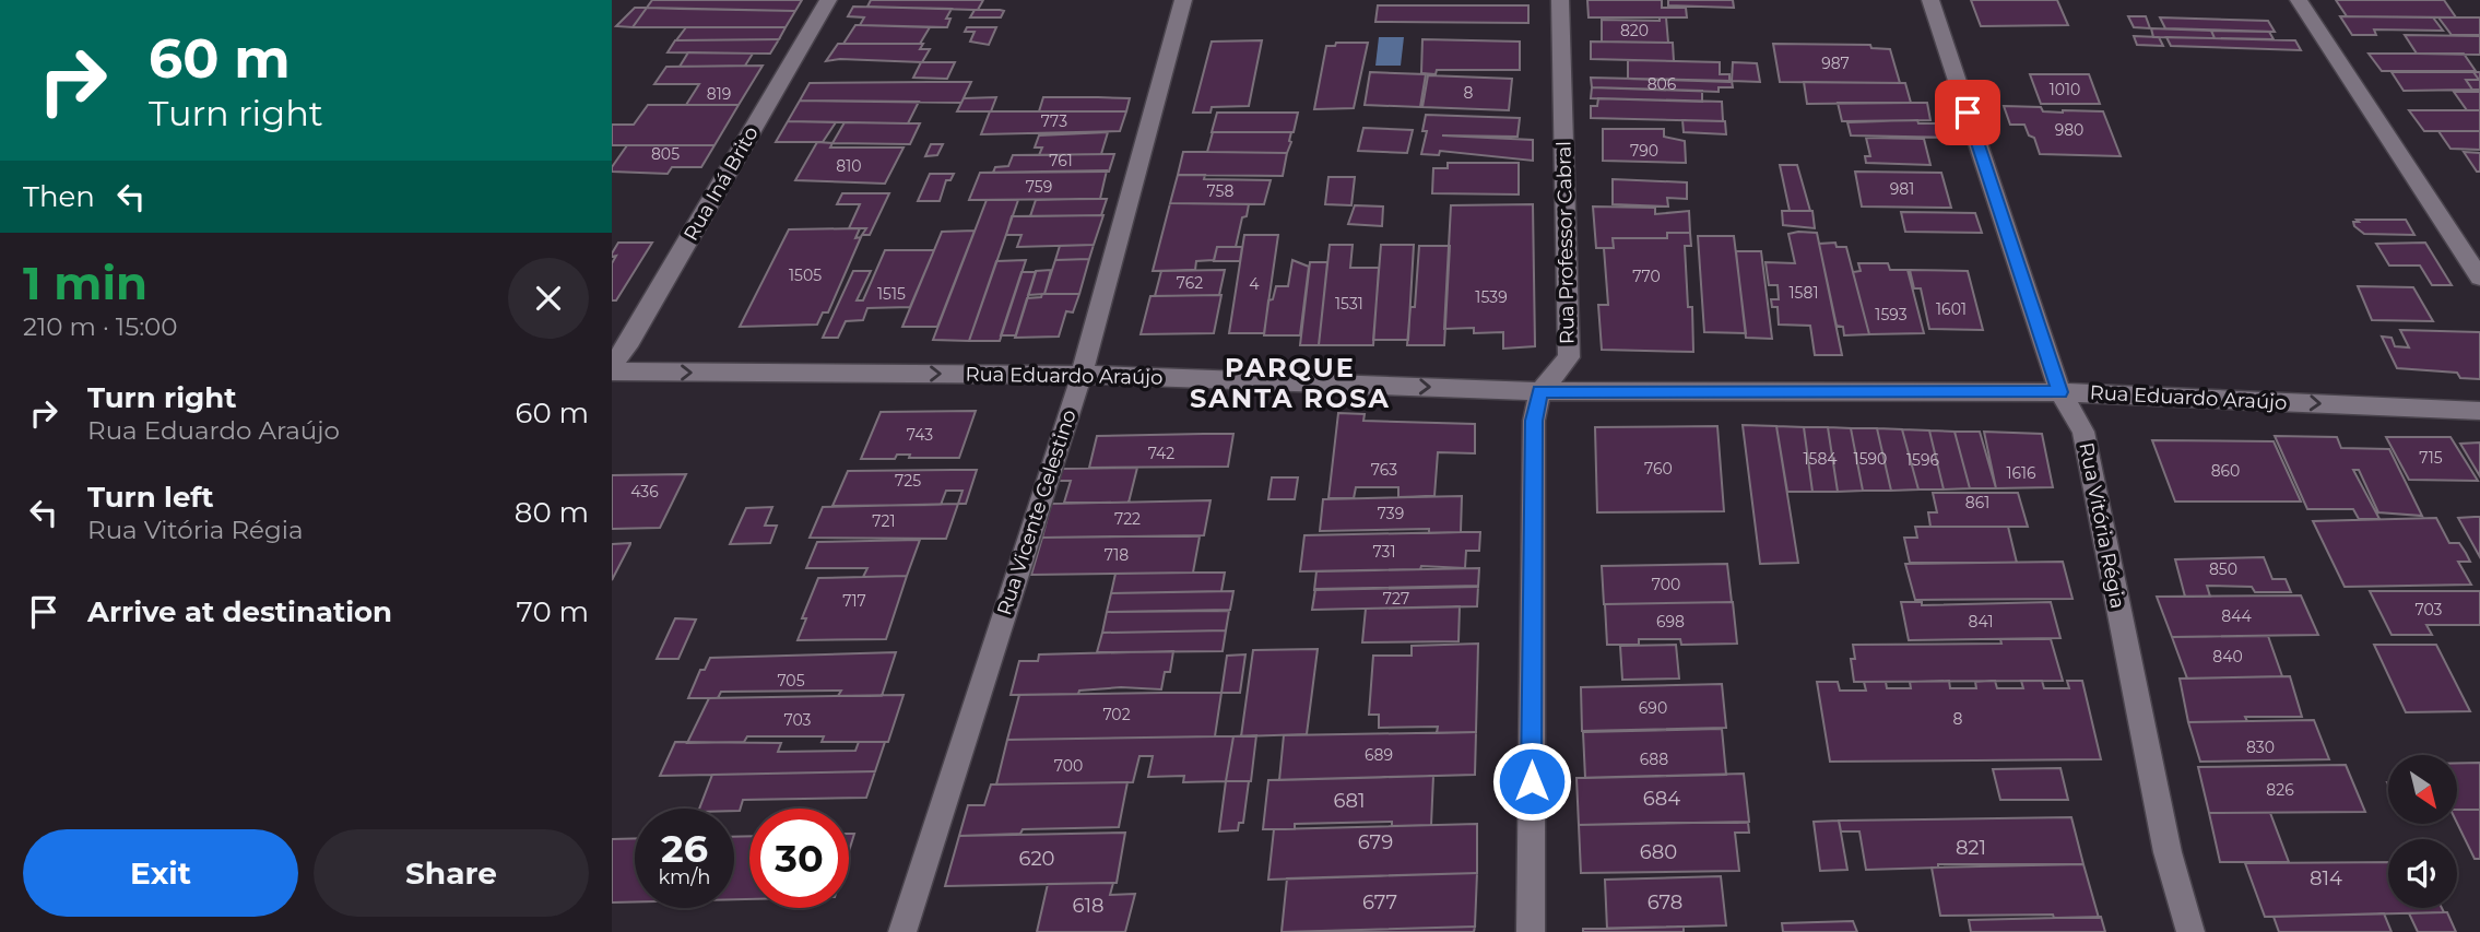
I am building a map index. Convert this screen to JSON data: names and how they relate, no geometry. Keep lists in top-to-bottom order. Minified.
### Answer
{"streets":{"street":["Rua Iná Brito","Rua Professor Cabral","Rua Eduardo Araújo","Rua Vicente Celestino","Rua Vitória Régia"]},"crossings":[["Rua Professor Cabral","Rua Eduardo Araújo"],["Rua Eduardo Araújo","Rua Vicente Celestino"],["Rua Eduardo Araújo","Rua Vitória Régia"]],"one_way":["Rua Eduardo Araújo"],"districts":["PARQUE SANTA ROSA"],"house_numbers":["820","987","806","1010","8","819","773","980","790","805","761","810","759","981","758","1505","770","762","4","1581","1515","1539","1531","1601","1593","743","742","715","1584","1590","1596","760","763","860","1616","725","436","861","739","722","721","731","718","850","700","727","717","703","844","698","841","840","705","690","702","8","703","830","689","688","700","826","684","681","679","821","680","620","814","677","678","618"],"north":"bottom right","page":{"turn":["60 m","Turn right"],"then":"Then","heading":["1 min","210 m · 15:00"],"list":[{"name":"Turn right","note":"Rua Eduardo Araújo","value":"60 m"},{"name":"Turn left","note":"Rua Vitória Régia","value":"80 m"},{"name":"Arrive at destination","value":"70 m"}],"speed":"26 km/h","limit":"30","buttons":["Exit","Share"]}}
